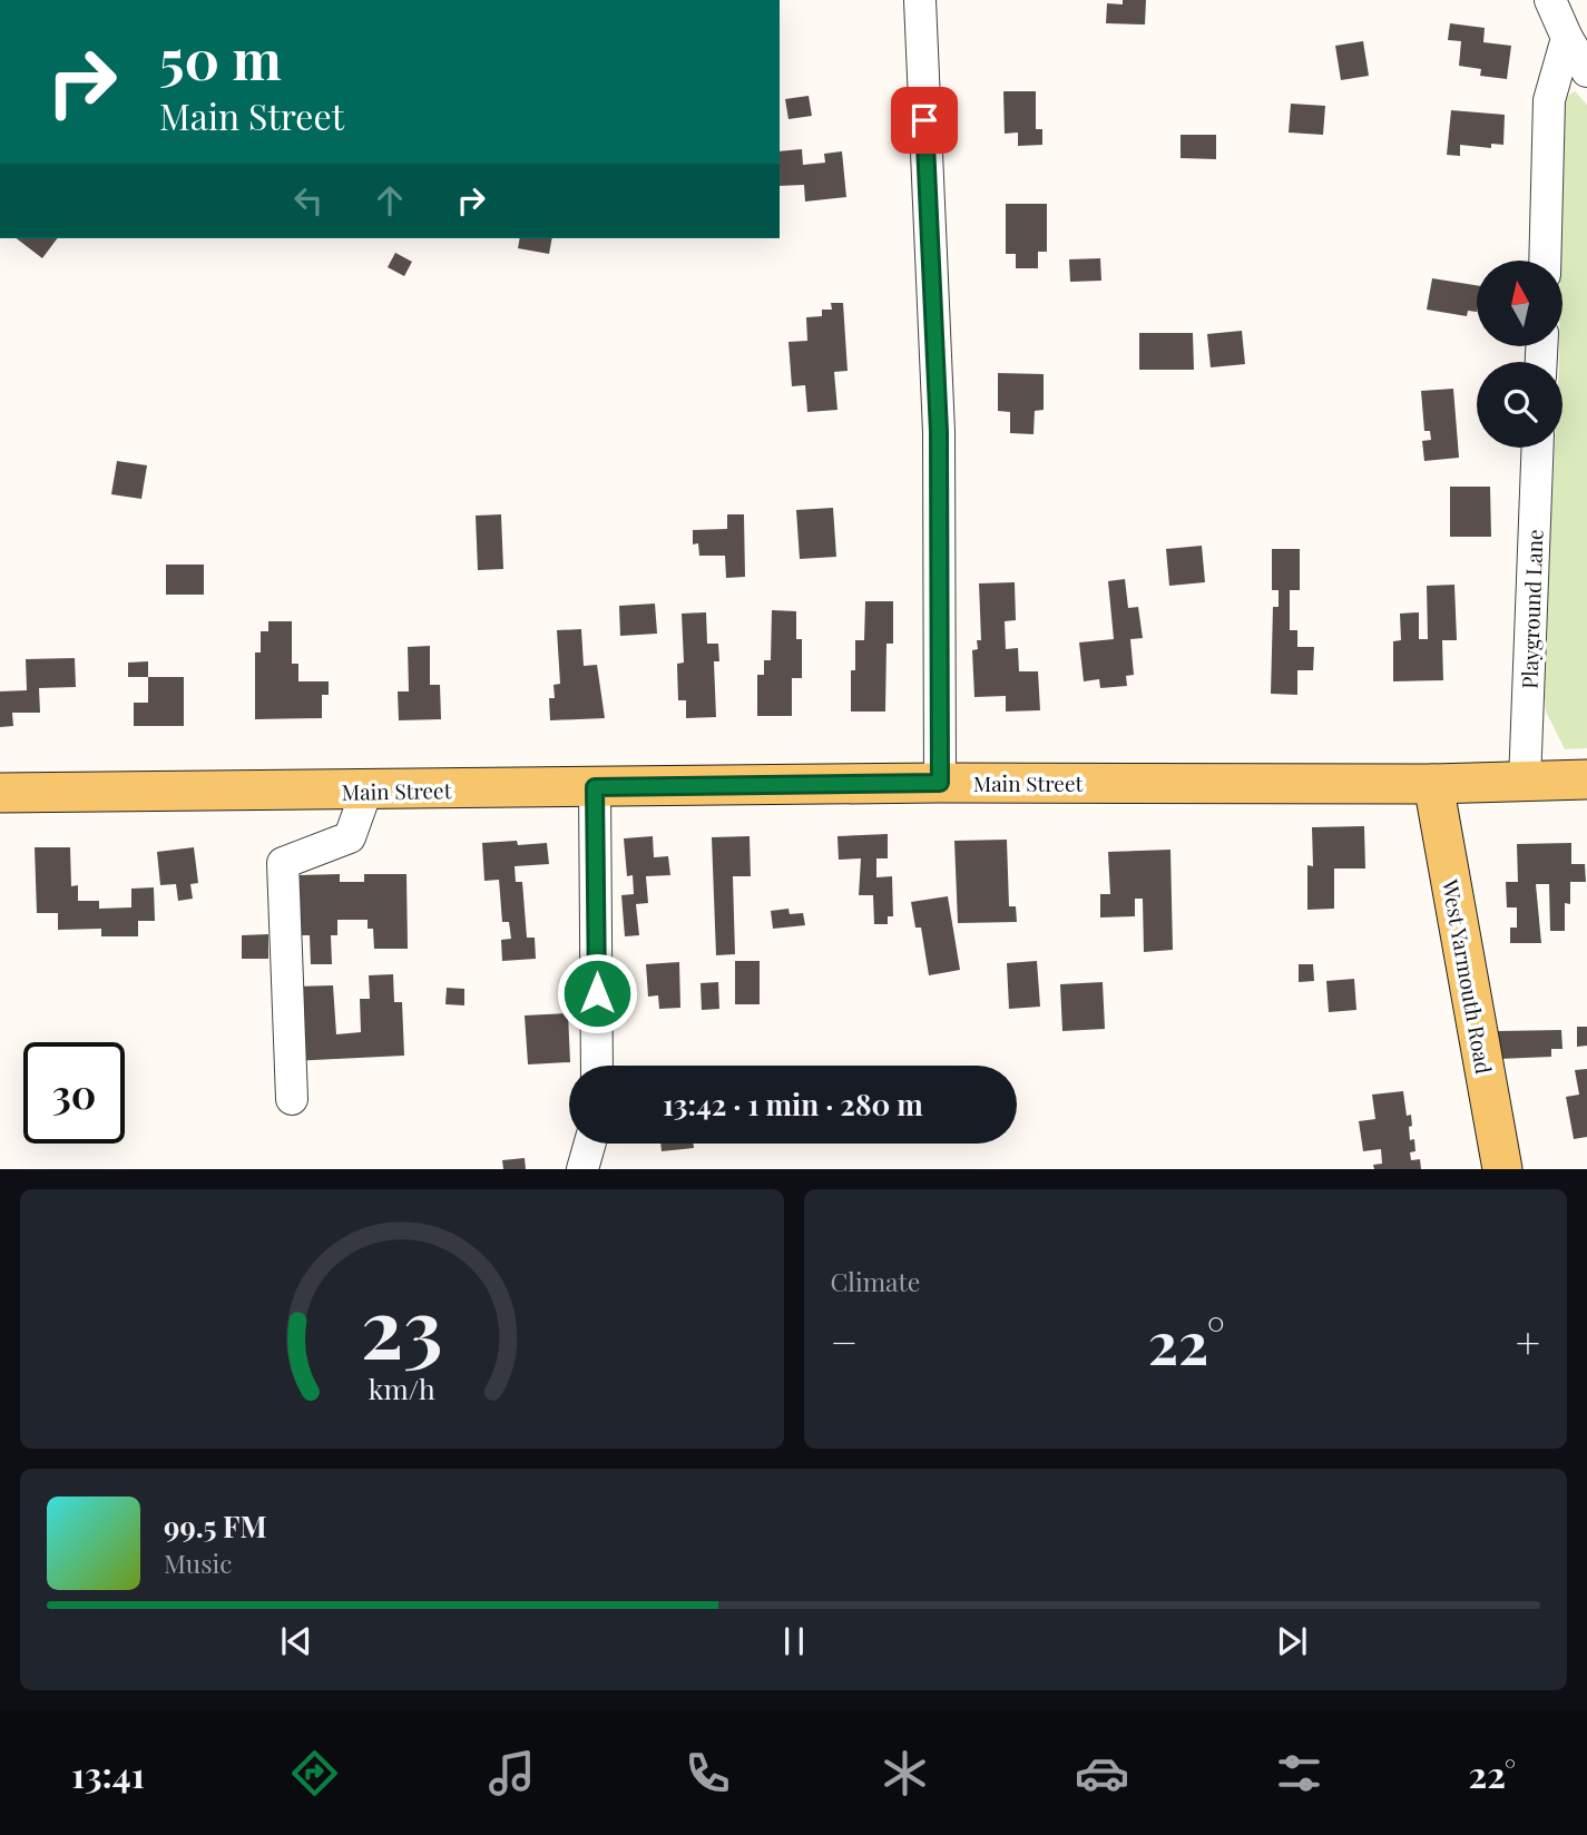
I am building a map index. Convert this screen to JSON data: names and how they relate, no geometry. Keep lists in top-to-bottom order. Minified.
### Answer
{"streets":{"main road":["Main Street","West Yarmouth Road"],"street":["Playground Lane"]},"crossings":[["Playground Lane","Main Street"],["Main Street","West Yarmouth Road"]],"north":"top","page":{"turn":["50 m","Main Street"],"limit":"30","trip":"13:42 · 1 min · 280 m","tile":"Climate","heat":["−","22°","+"],"song":["99.5 FM","Music"],"tabs":["13:41","22°"],"gauge":["23","km/h"]}}
